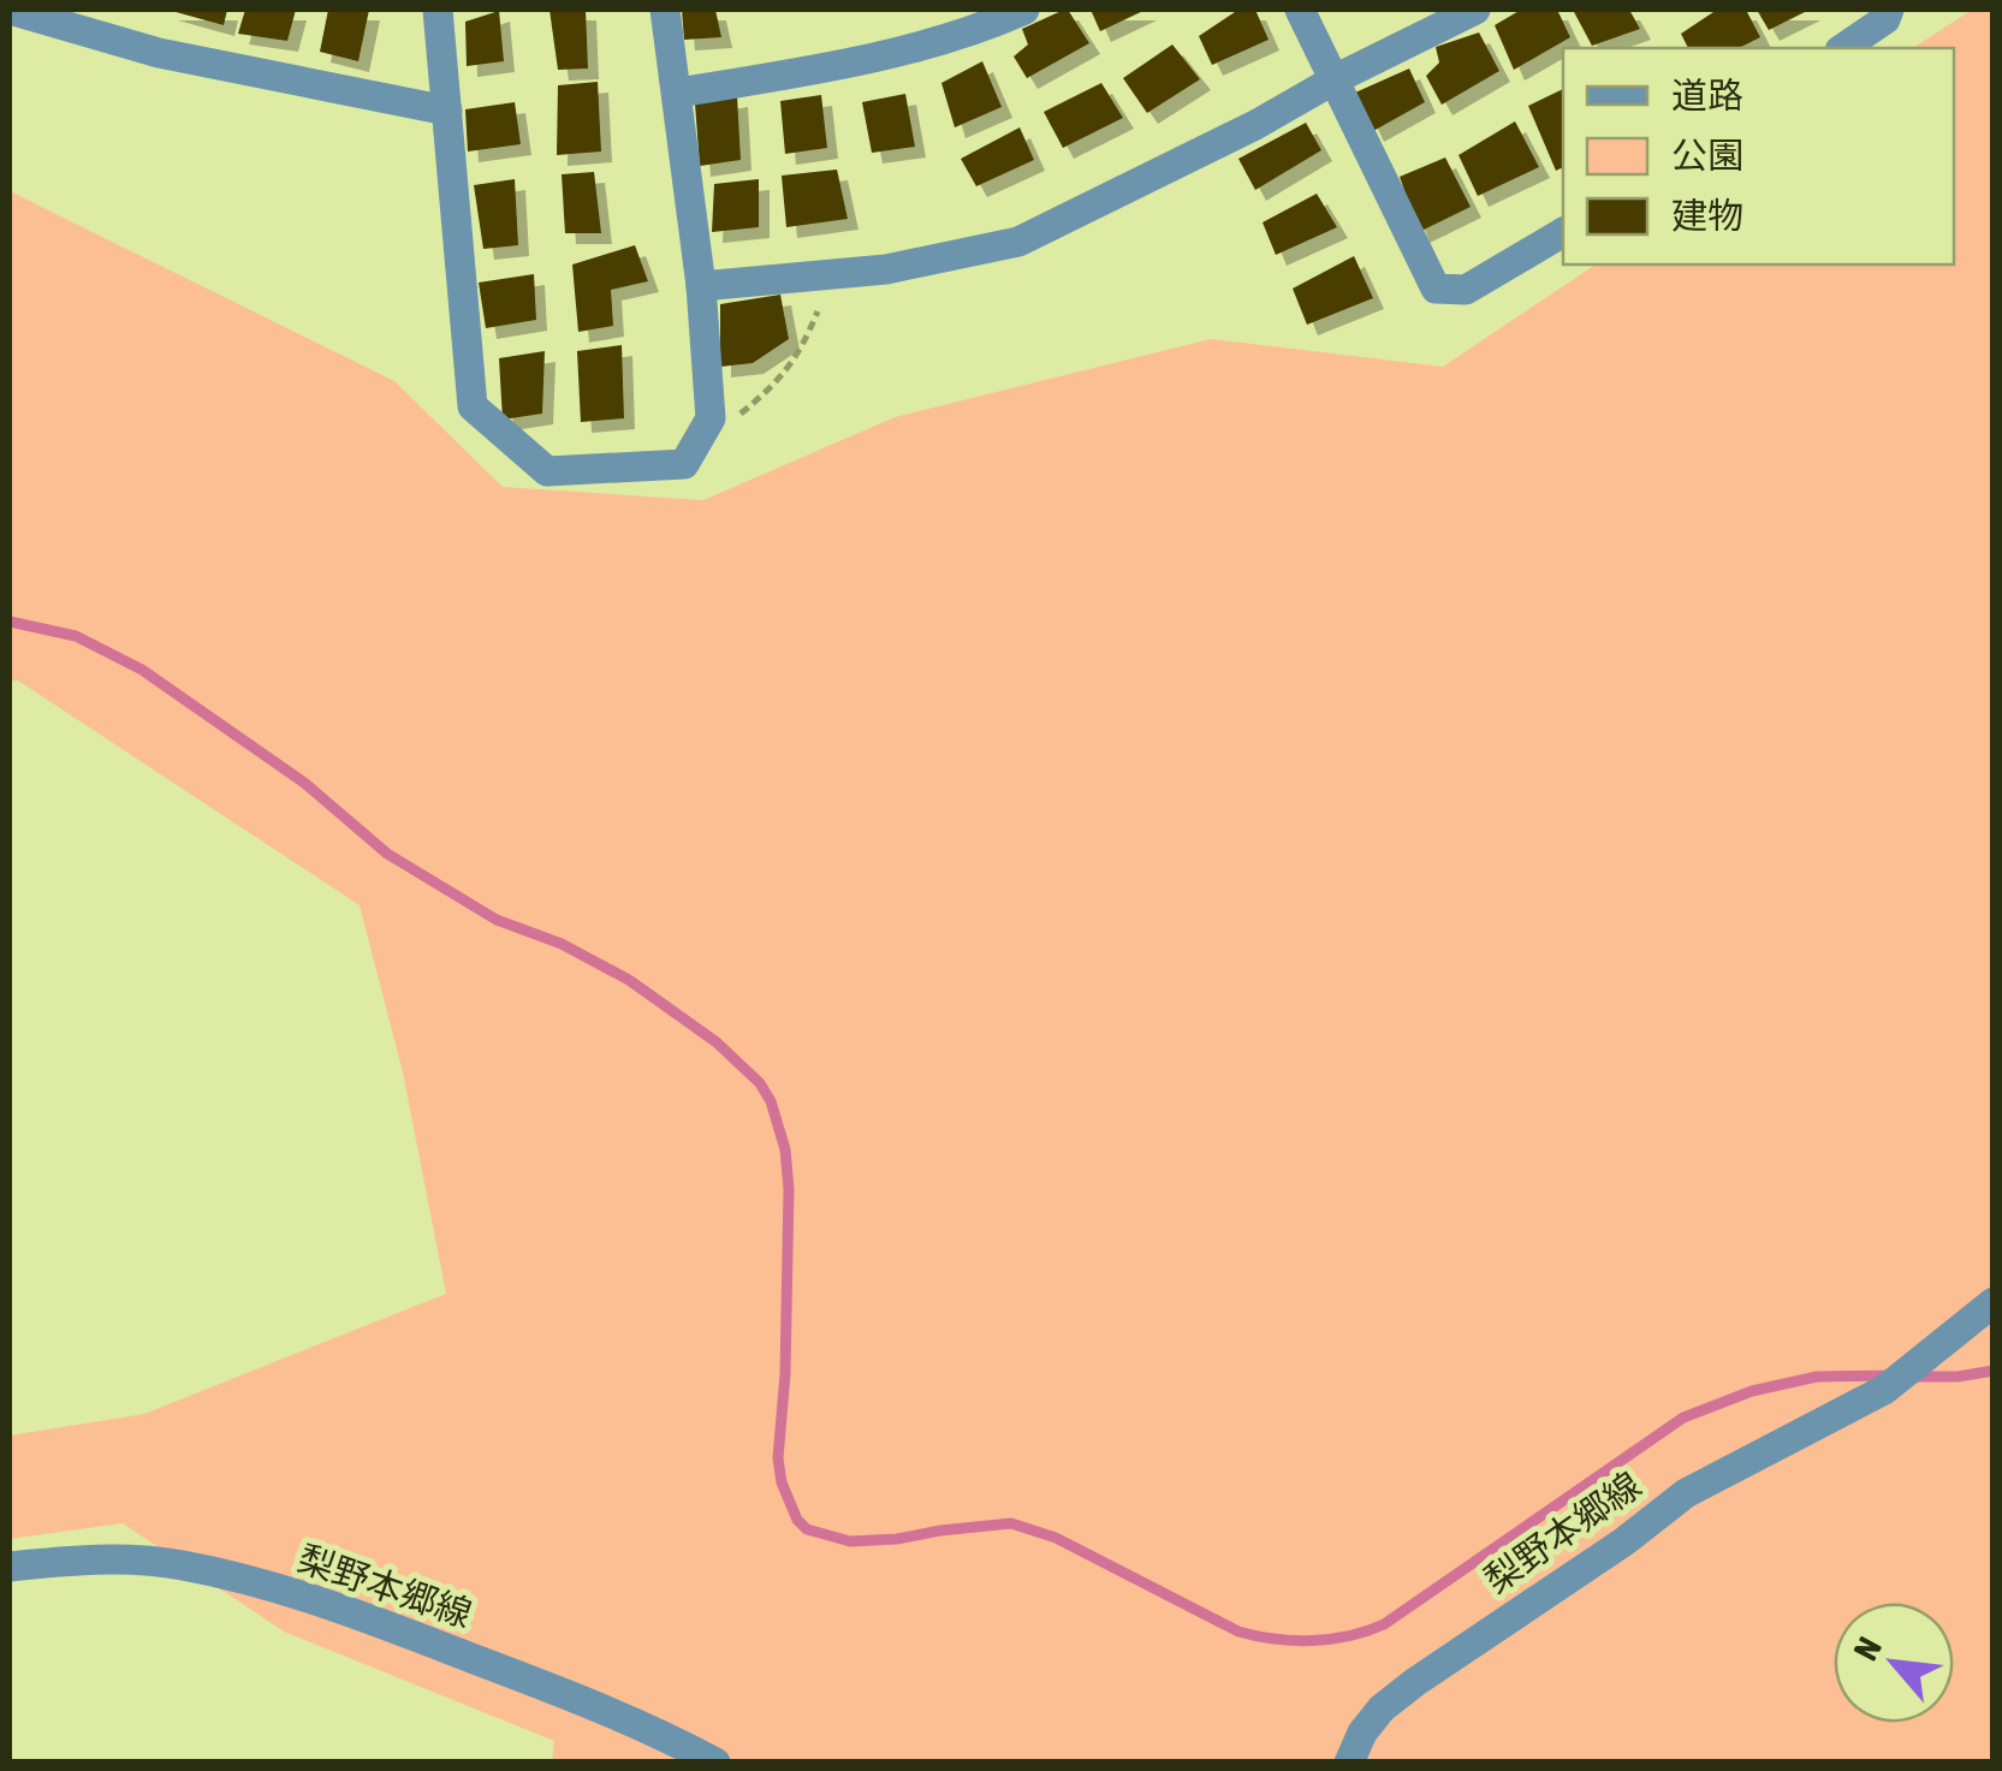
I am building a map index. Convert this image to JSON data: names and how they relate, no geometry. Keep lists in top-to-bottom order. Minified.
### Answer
{"streets":{"street":["梨野本郷線"]},"legend":["道路","公園","建物"],"north":"top left"}
